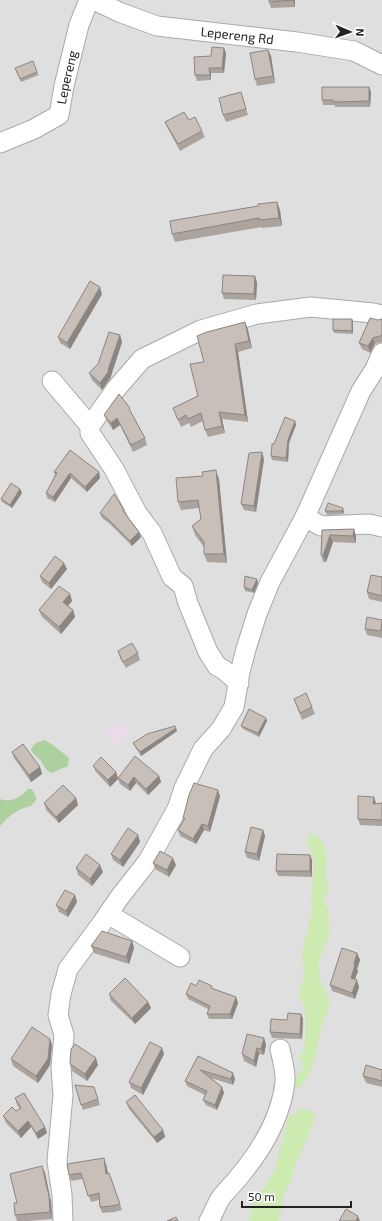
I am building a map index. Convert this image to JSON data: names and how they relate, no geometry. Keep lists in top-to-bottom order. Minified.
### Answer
{"streets":{"street":["Lepereng Rd","Lepereng"]},"scale_bar":"50 m","north":"right"}
